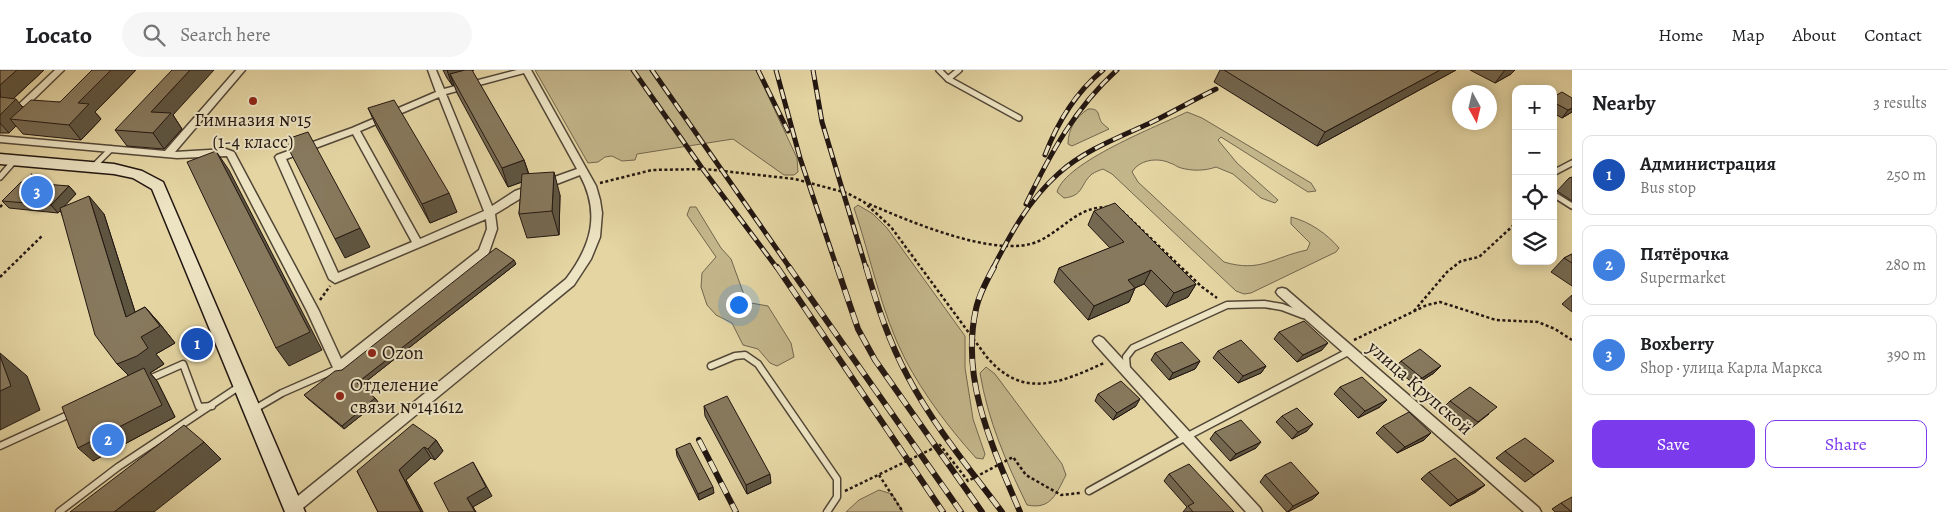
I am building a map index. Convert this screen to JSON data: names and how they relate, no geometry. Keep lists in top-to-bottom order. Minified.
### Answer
{"streets":{"street":["улица Крупской"]},"places":["Гимназия №15 (1-4 класс)","Ozon","Отделение связи №141612"],"north":"bottom","page":{"header":"Locato","search":"Search here","nav":["Home","Map","About","Contact"],"heading":["Nearby","3 results"],"map_buttons":["+","−"],"list":[{"mark":"1","name":"Администрация","note":"Bus stop","value":"250 m"},{"mark":"2","name":"Пятёрочка","note":"Supermarket","value":"280 m"},{"mark":"3","name":"Boxberry","note":"Shop · улица Карла Маркса","value":"390 m"}],"pins":["3","1","2"],"buttons":["Save","Share"]}}
